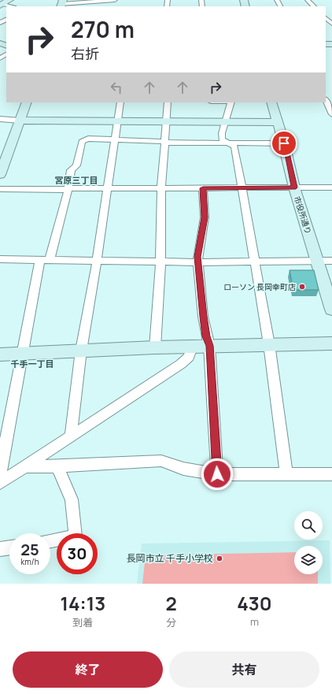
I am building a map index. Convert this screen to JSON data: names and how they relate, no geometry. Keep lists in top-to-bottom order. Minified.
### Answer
{"streets":{"street":["市役所通り"]},"districts":["宮原三丁目","千手一丁目"],"places":["ローソン 長岡幸町店","長岡市立 千手小学校"],"page":{"turn":["270 m","右折"],"speed":"25 km/h","limit":"30","eta":["14:13","到着","2","分","430","m"],"buttons":["終了","共有"]}}
